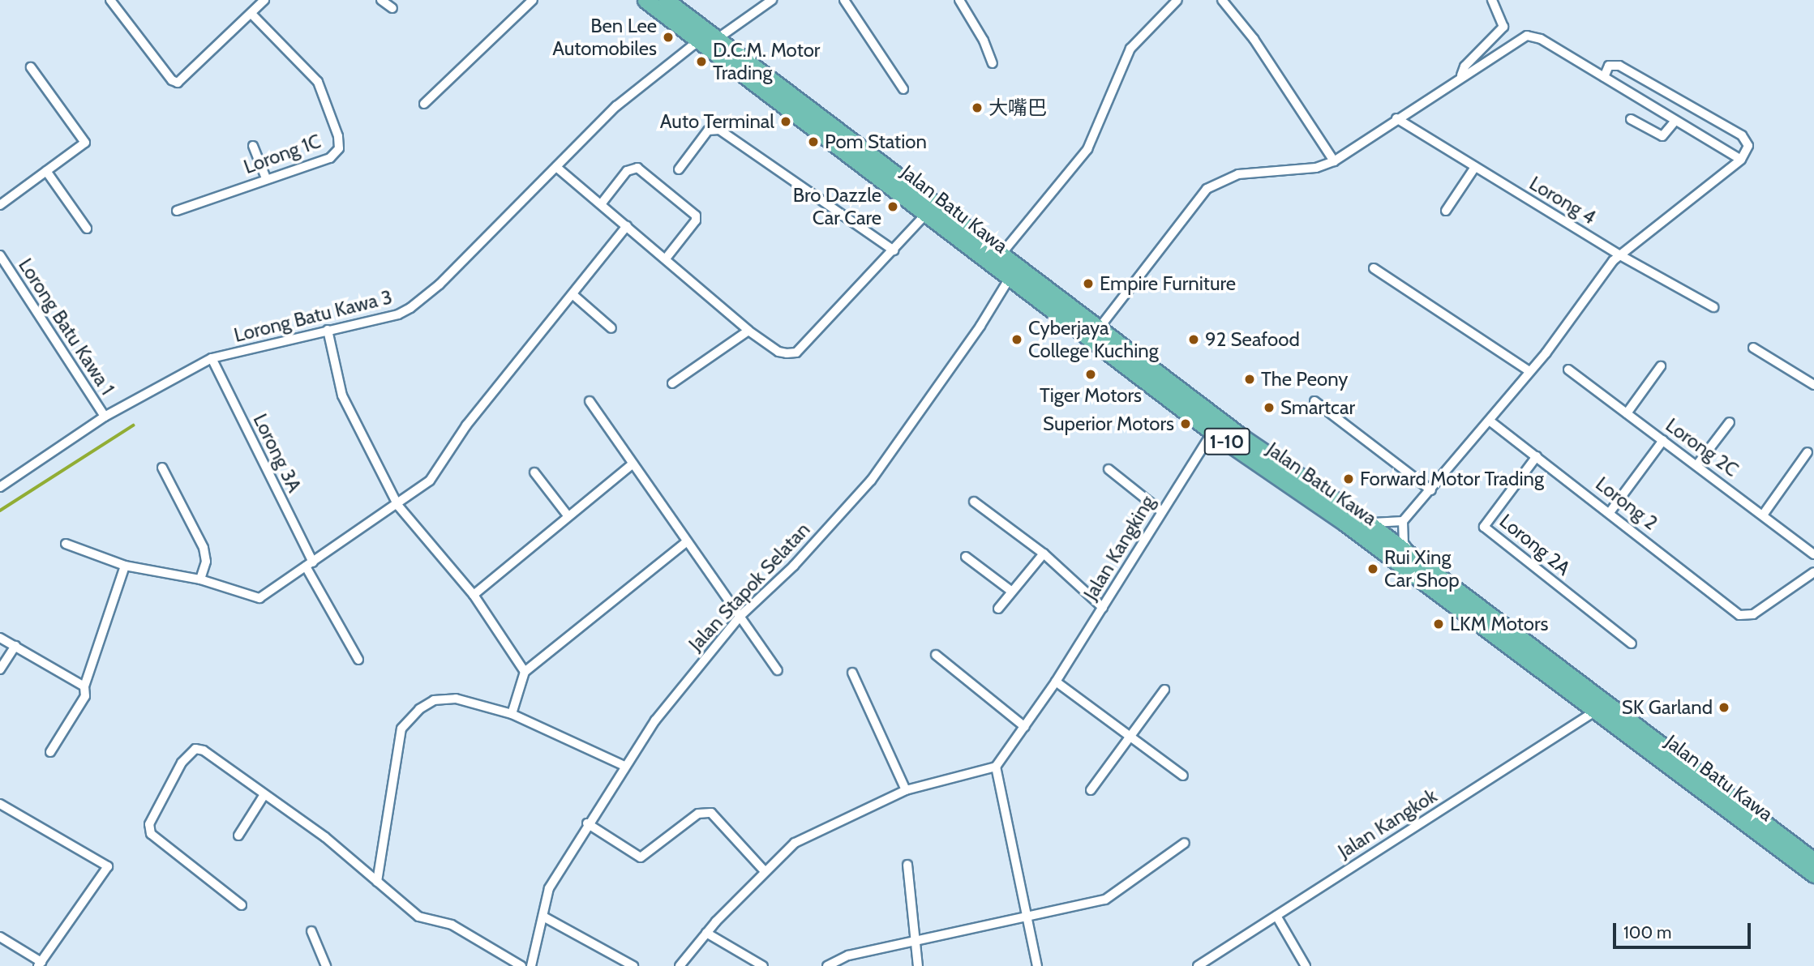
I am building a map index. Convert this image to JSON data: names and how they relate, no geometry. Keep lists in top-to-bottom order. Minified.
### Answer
{"streets":{"highway":["Jalan Batu Kawa","1-10"],"street":["Lorong 1C","Lorong 4","Lorong Batu Kawa 3","Lorong Batu Kawa 1","Lorong 2C","Lorong 3A","Lorong 2","Lorong 2A","Jalan Kangking","Jalan Stapok Selatan","Jalan Kangkok"]},"crossings":[["Jalan Batu Kawa","Lorong Batu Kawa 3"],["Jalan Batu Kawa","Jalan Kangking"],["Jalan Batu Kawa","Jalan Stapok Selatan"],["Jalan Batu Kawa","Jalan Kangkok"],["Lorong Batu Kawa 3","Lorong Batu Kawa 1"],["Lorong Batu Kawa 3","Lorong 3A"],["Lorong 2","Lorong 2A"]],"places":["Ben Lee Automobiles","D.C.M. Motor Trading","大嘴巴","Auto Terminal","Pom Station","Bro Dazzle Car Care","Empire Furniture","Cyberjaya College Kuching","92 Seafood","Tiger Motors","The Peony","Smartcar","Superior Motors","Forward Motor Trading","Rui Xing Car Shop","LKM Motors","SK Garland"],"scale_bar":"100 m"}
